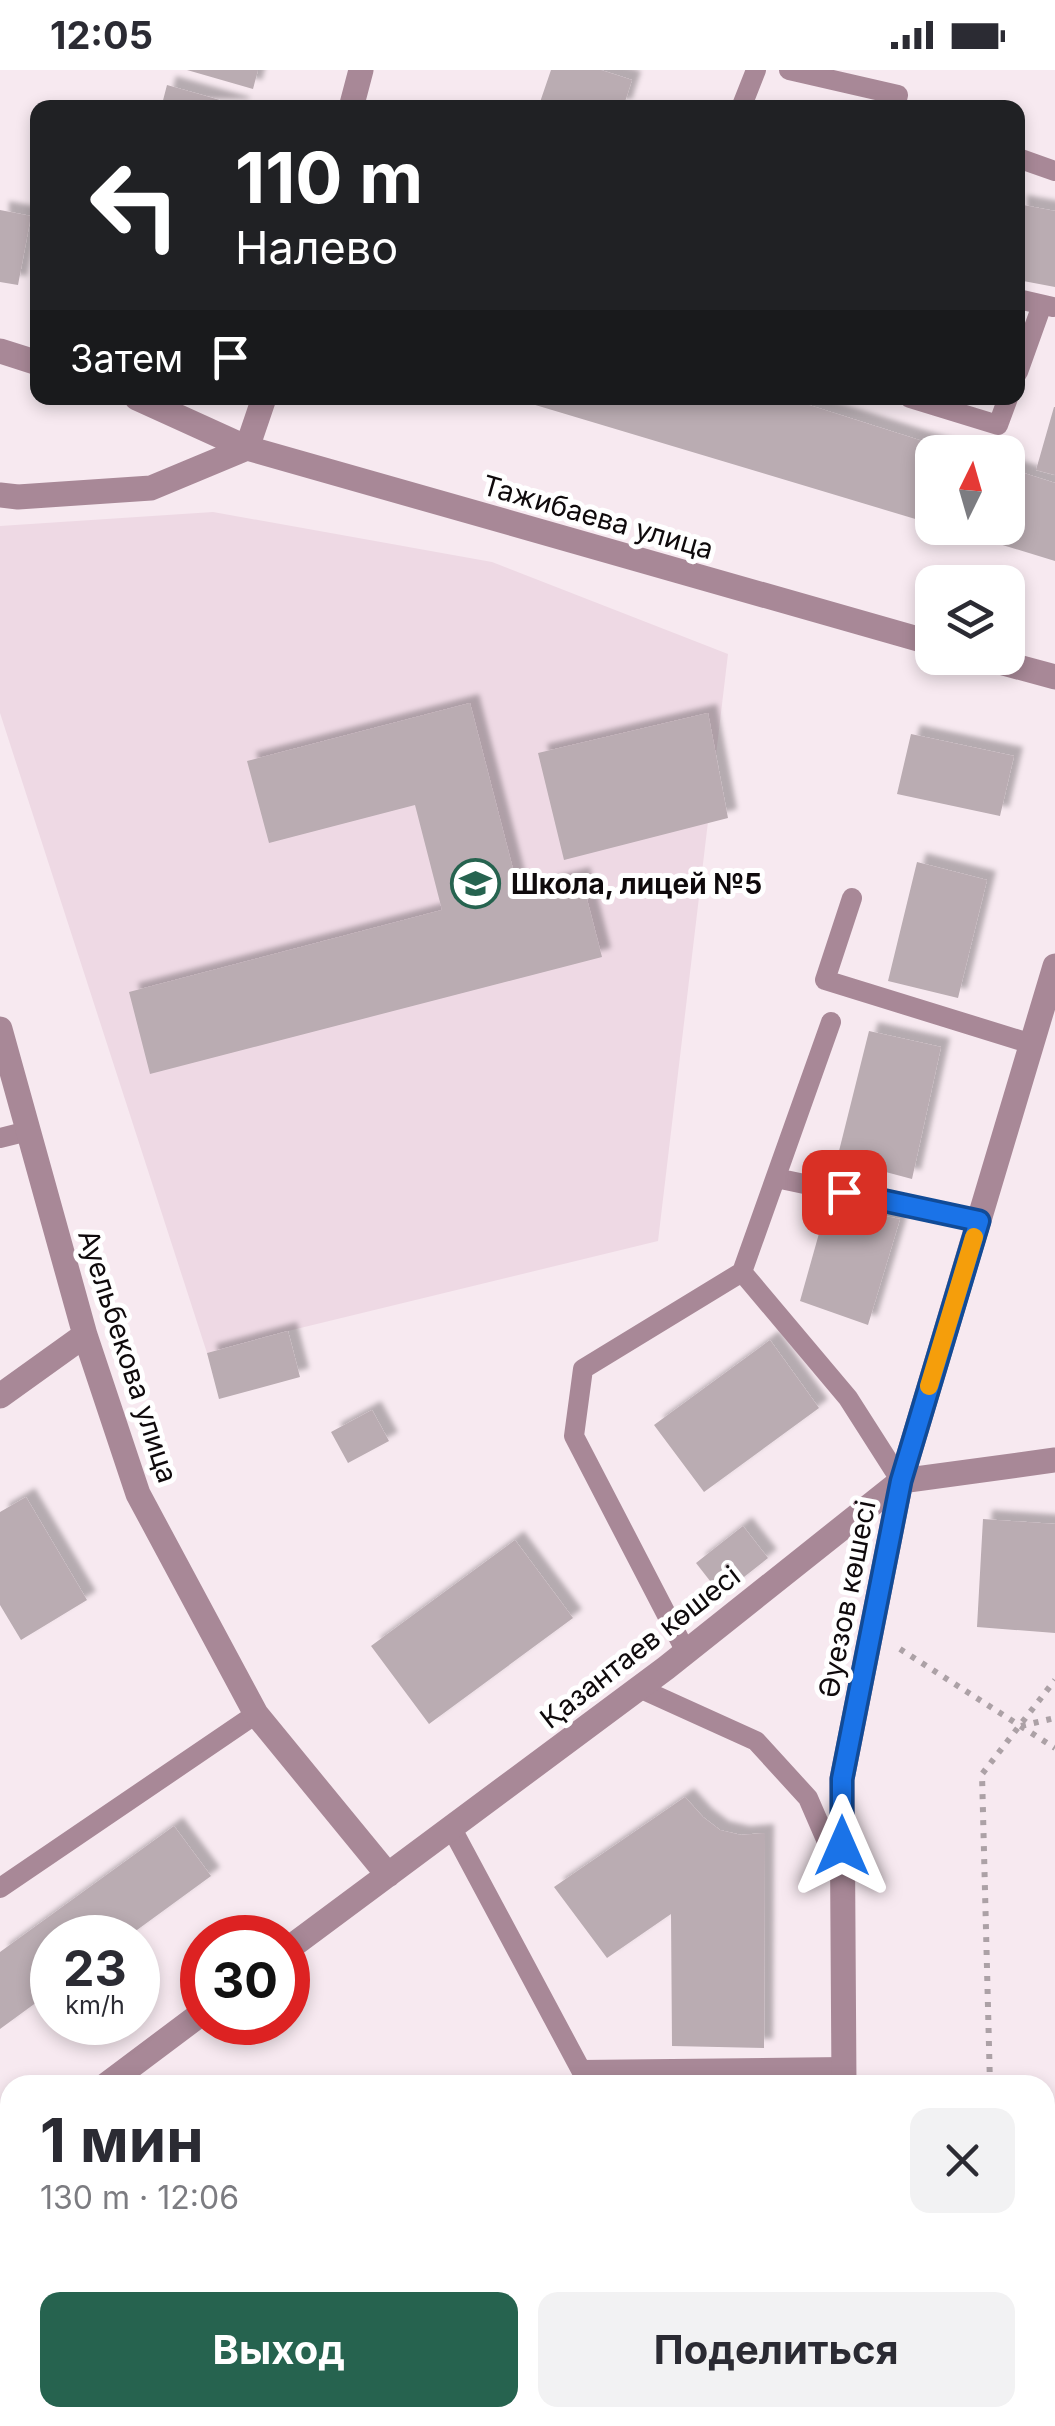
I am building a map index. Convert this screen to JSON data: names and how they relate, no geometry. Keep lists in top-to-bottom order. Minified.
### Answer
{"streets":{"street":["Тажибаева улица","Ауельбекова улица","Әуезов көшесі","Қазантаев көшесі"]},"crossings":[["Ауельбекова улица","Қазантаев көшесі"],["Әуезов көшесі","Қазантаев көшесі"]],"places":{"school or university":["Школа, лицей №5"]},"north":"top","page":{"status":"12:05","turn":["110 m","Налево"],"then":"Затем","speed":"23 km/h","limit":"30","heading":["1 мин","130 m · 12:06"],"buttons":["Выход","Поделиться"]}}
